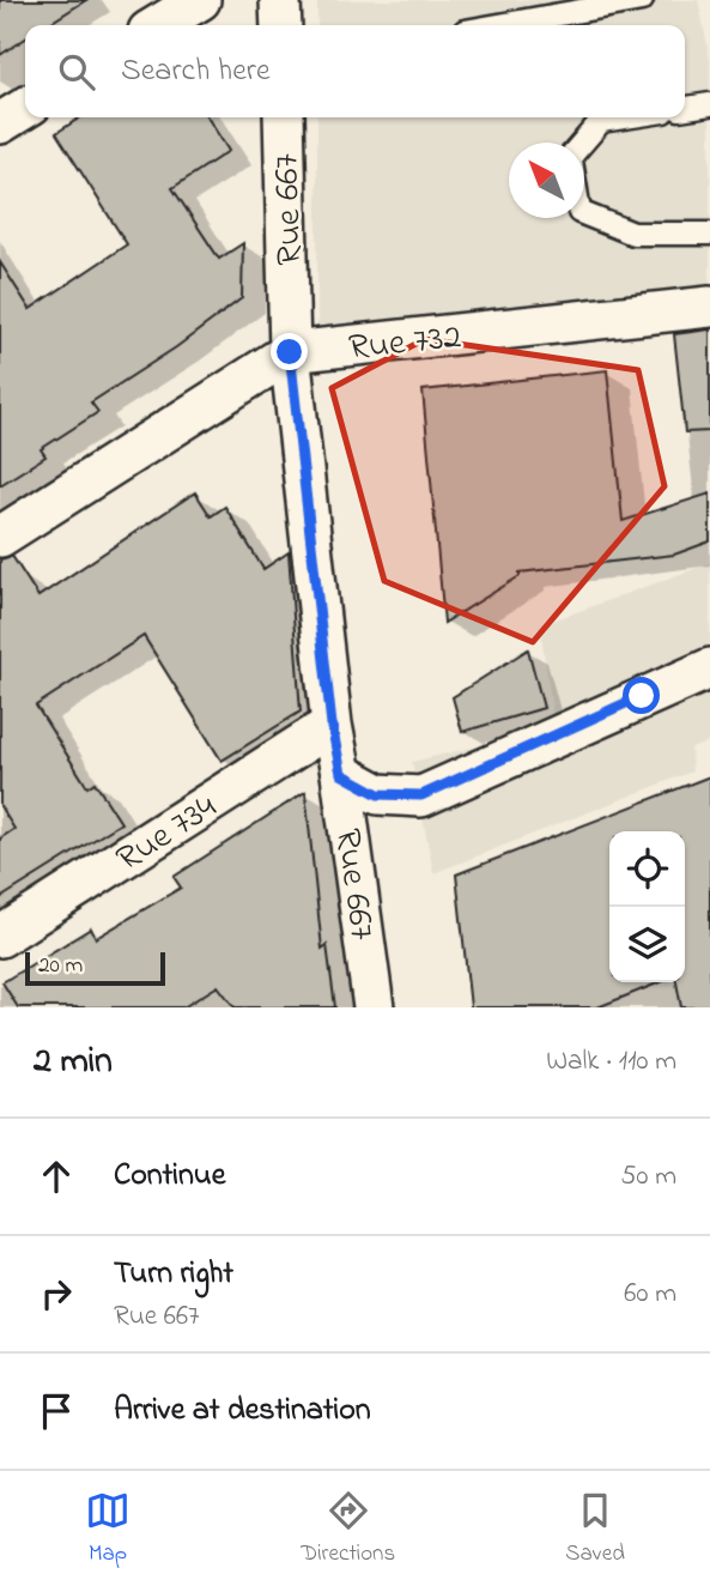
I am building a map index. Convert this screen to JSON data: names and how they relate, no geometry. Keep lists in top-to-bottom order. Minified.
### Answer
{"streets":{"street":["Rue 667","Rue 732","Rue 734"]},"crossings":[["Rue 667","Rue 732"],["Rue 667","Rue 734"]],"scale_bar":"20 m","north":"top left","page":{"search":"Search here","scale":"20 m","heading":["2 min","Walk · 110 m"],"list":[["Continue","50 m"],["Turn right","Rue 667","60 m"],"Arrive at destination"],"nav":["Map","Directions","Saved"]}}
